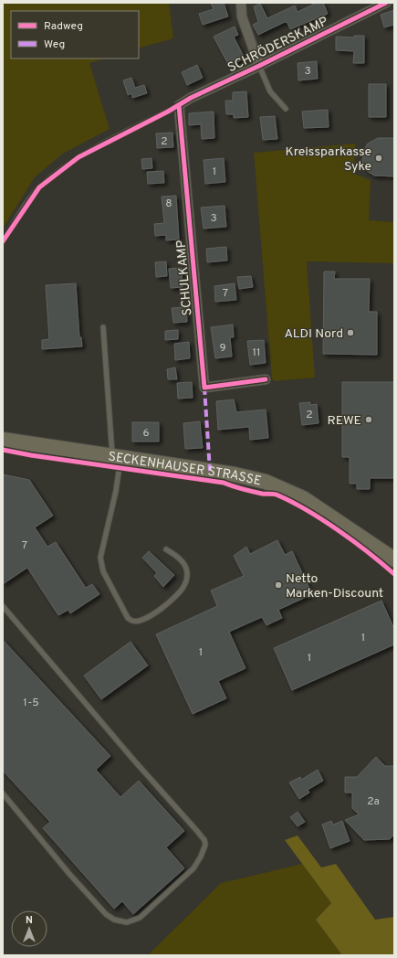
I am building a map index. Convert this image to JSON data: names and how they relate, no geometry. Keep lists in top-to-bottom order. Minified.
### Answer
{"streets":{"main road":["SECKENHAUSER STRASSE"],"street":["SCHRÖDERSKAMP","SCHULKAMP"]},"crossings":[["SCHRÖDERSKAMP","SCHULKAMP"]],"places":["Kreissparkasse Syke","ALDI Nord","REWE","Netto Marken-Discount"],"house_numbers":["3","2","1","8","3","7","9","11","2","6","7","1","1","1","1-5","2a"],"legend":["Radweg","Weg"],"north":"top"}
